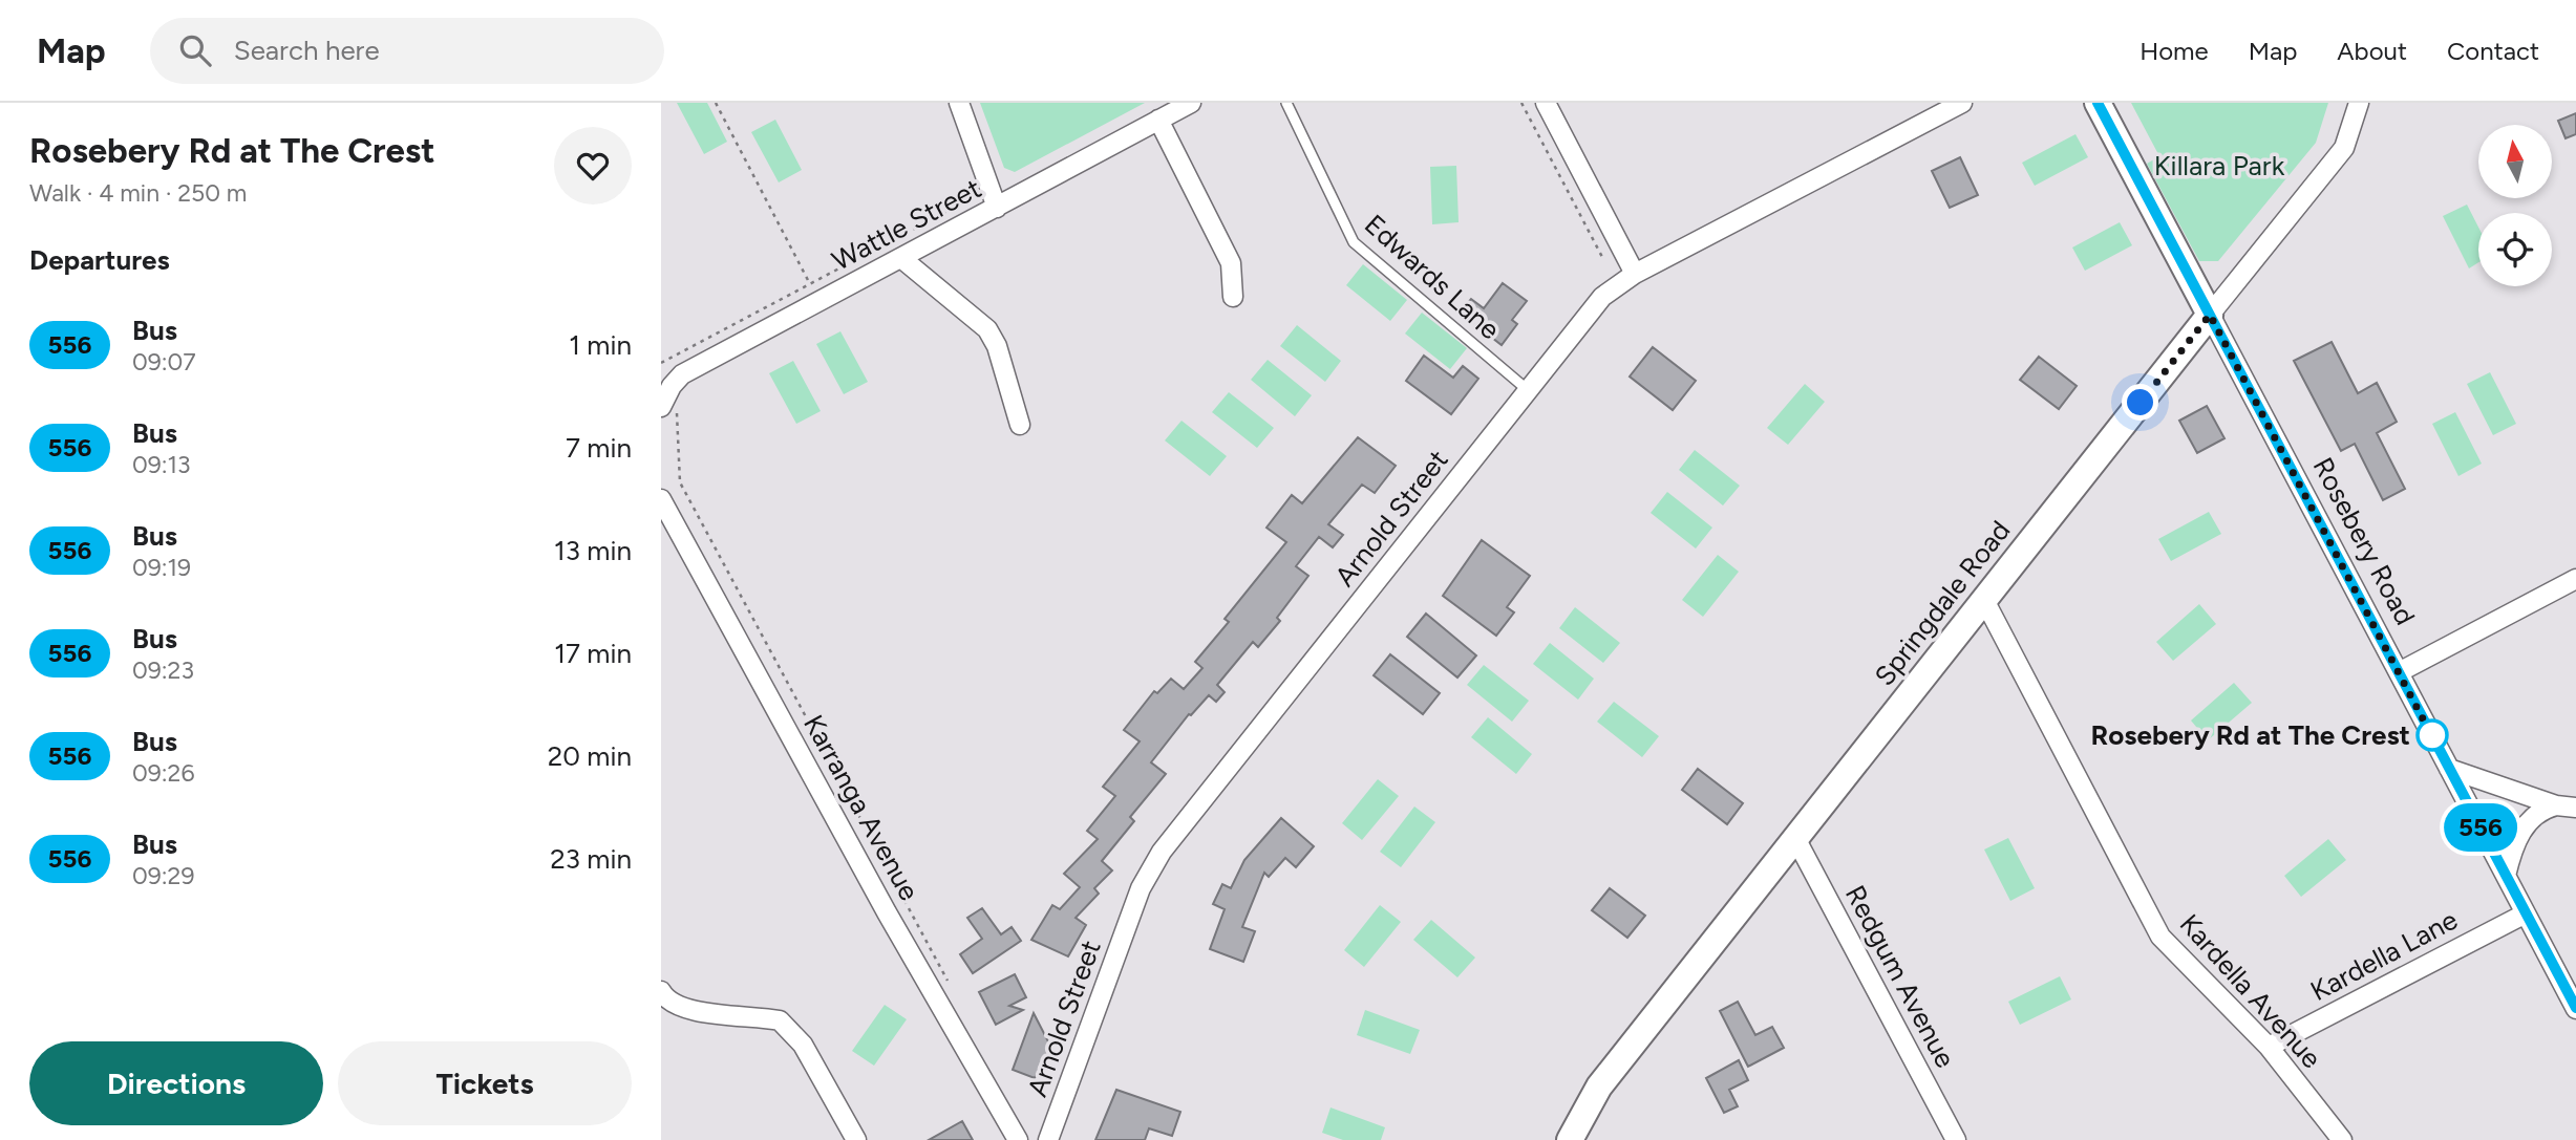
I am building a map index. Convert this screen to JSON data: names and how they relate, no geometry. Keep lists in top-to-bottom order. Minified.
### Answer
{"streets":{"main road":["Rosebery Road","Springdale Road"],"street":["Wattle Street","Arnold Street","Karranga Avenue","Kardella Lane","Redgum Avenue","Kardella Avenue"],"lane":["Edwards Lane"]},"crossings":[["Edwards Lane","Arnold Street"],["Rosebery Road","Springdale Road"],["Rosebery Road","Kardella Lane"],["Springdale Road","Redgum Avenue"],["Springdale Road","Kardella Avenue"],["Kardella Lane","Kardella Avenue"]],"parks":["Killara Park"],"places":["Rosebery Rd at The Crest"],"lines":["bus line 556"],"north":"top","page":{"header":"Map","search":"Search here","nav":["Home","Map","About","Contact"],"heading":[["Rosebery Rd at The Crest","Walk · 4 min · 250 m"],"Departures"],"on_map":"556","list":[{"mark":"556","name":"Bus","note":"09:07","value":"1 min"},{"mark":"556","name":"Bus","note":"09:13","value":"7 min"},{"mark":"556","name":"Bus","note":"09:19","value":"13 min"},{"mark":"556","name":"Bus","note":"09:23","value":"17 min"},{"mark":"556","name":"Bus","note":"09:26","value":"20 min"},{"mark":"556","name":"Bus","note":"09:29","value":"23 min"}],"buttons":["Directions","Tickets"]}}
